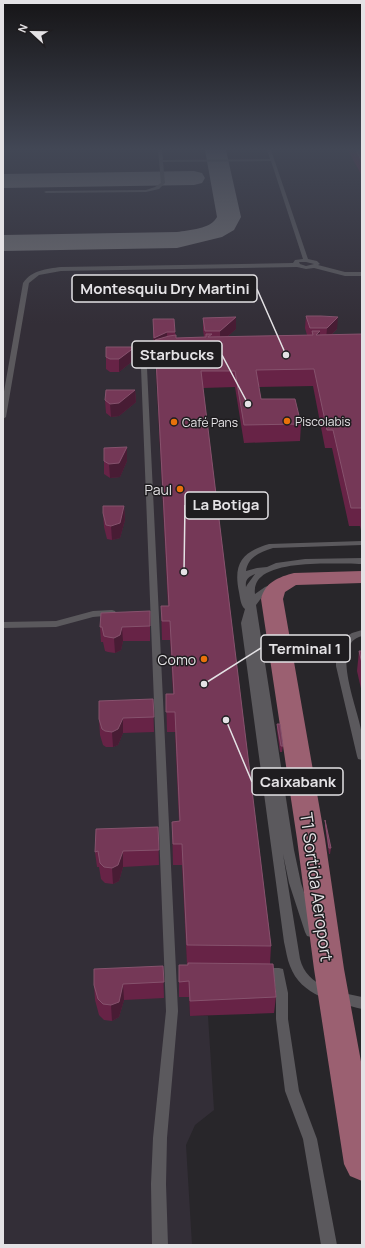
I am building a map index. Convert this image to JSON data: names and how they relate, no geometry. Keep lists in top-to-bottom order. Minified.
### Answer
{"streets":{"main road":["T1 Sortida Aeroport"]},"places":["Montesquiu Dry Martini","Starbucks","Piscolabis","Café Pans","Paul","La Botiga","Como","Terminal 1","Caixabank"],"north":"left"}
